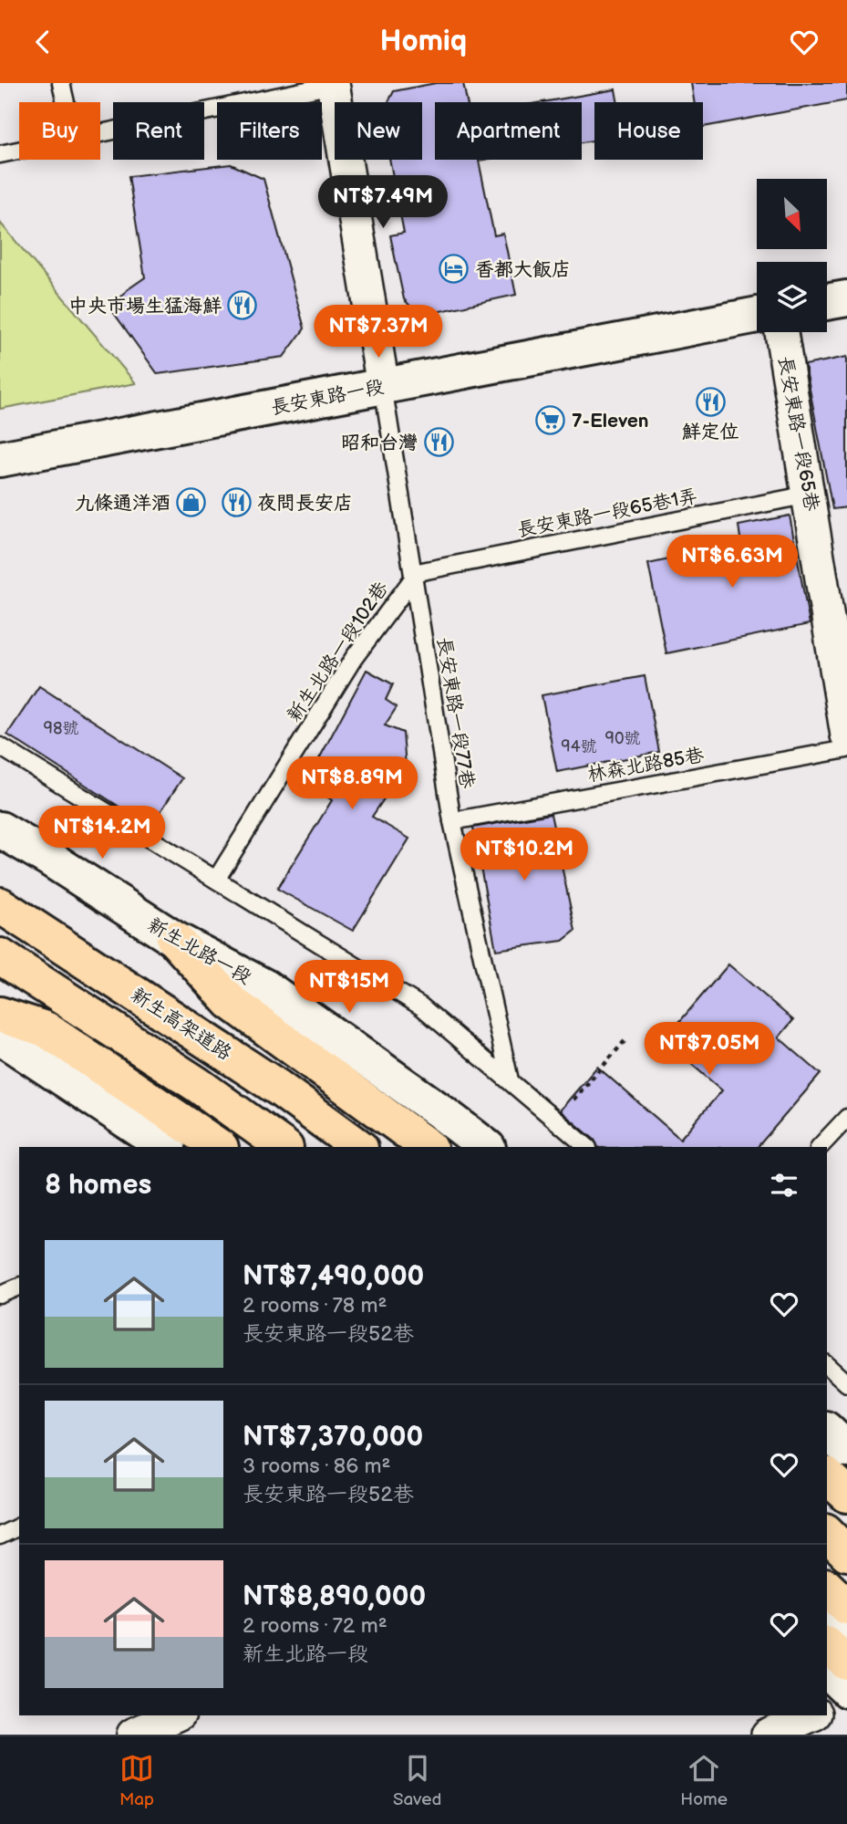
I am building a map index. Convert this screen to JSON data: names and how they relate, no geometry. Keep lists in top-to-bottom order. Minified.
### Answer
{"streets":{"highway":["新生高架道路"],"street":["長安東路一段","長安東路一段65巷","新生北路一段"],"lane":["長安東路一段65巷1弄","新生北路一段102巷","長安東路一段77巷","林森北路85巷"]},"crossings":[["長安東路一段","長安東路一段77巷"],["長安東路一段65巷","長安東路一段65巷1弄"],["長安東路一段65巷1弄","新生北路一段102巷"],["長安東路一段65巷1弄","長安東路一段77巷"],["新生北路一段102巷","長安東路一段77巷"],["長安東路一段77巷","林森北路85巷"]],"places":{"hotel":["香都大飯店"],"restaurant":["中央市場生猛海鮮","鮮定位","昭和台灣","夜問長安店"],"supermarket":["7-Eleven"],"shop":["九條通洋酒"]},"house_numbers":["98號","90號","94號"],"north":"bottom right","page":{"header":"Homiq","chip":["Buy","Rent","Filters","New","Apartment","House"],"price":["NT$7.49M","NT$7.37M","NT$6.63M","NT$8.89M","NT$14.2M","NT$10.2M","NT$15M","NT$7.05M"],"heading":"8 homes","list":[{"name":"NT$7,490,000","note":"2 rooms · 78 m² · 長安東路一段52巷"},{"name":"NT$7,370,000","note":"3 rooms · 86 m² · 長安東路一段52巷"},{"name":"NT$8,890,000","note":"2 rooms · 72 m² · 新生北路一段"}],"tabs":["Map","Saved","Home"]}}
